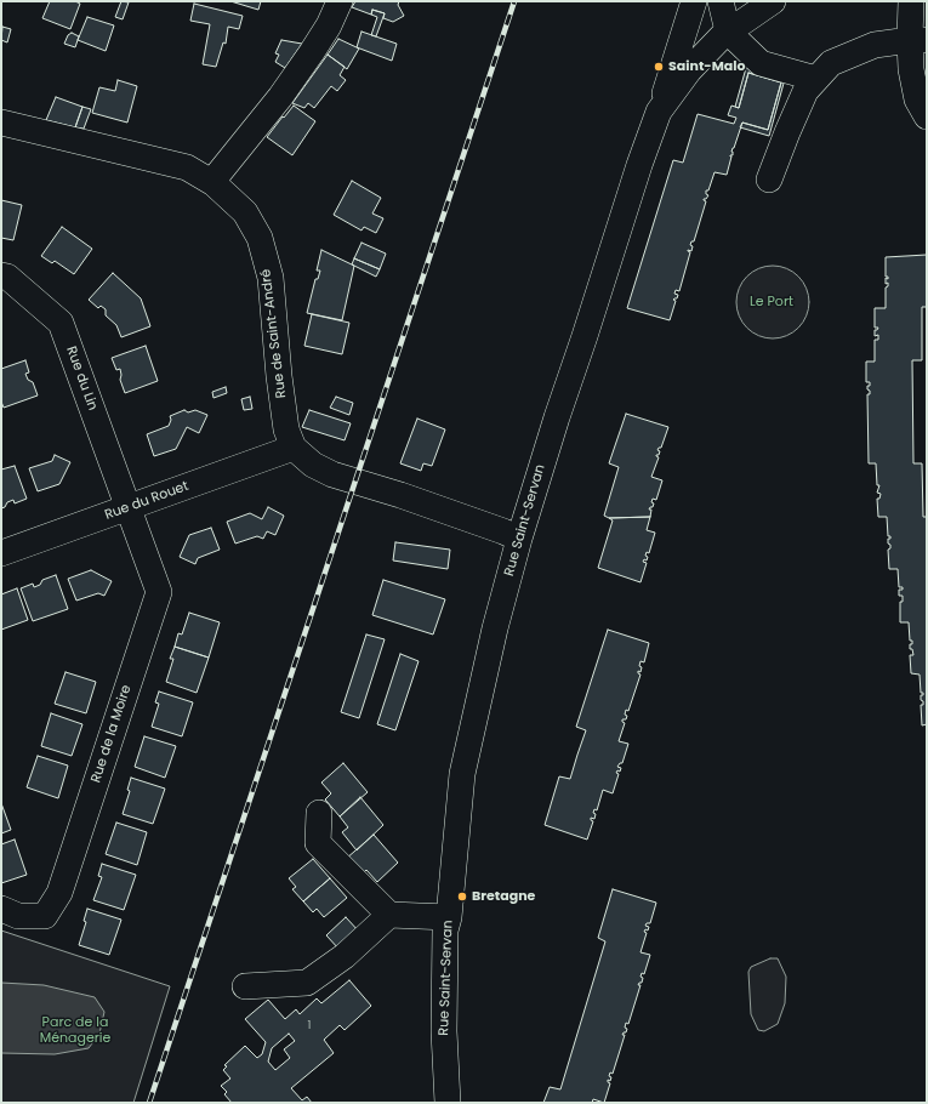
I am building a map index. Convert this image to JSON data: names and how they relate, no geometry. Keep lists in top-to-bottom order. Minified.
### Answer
{"streets":{"street":["Rue de Saint-André","Rue du Lin","Rue du Rouet","Rue Saint-Servan","Rue de la Moire"]},"crossings":[["Rue de Saint-André","Rue du Rouet"],["Rue de Saint-André","Rue Saint-Servan"],["Rue du Lin","Rue du Rouet"],["Rue du Lin","Rue de la Moire"],["Rue du Rouet","Rue de la Moire"]],"parks":["Le Port","Parc de la Ménagerie"],"places":["Saint-Malo","Bretagne"],"house_numbers":["1"]}
